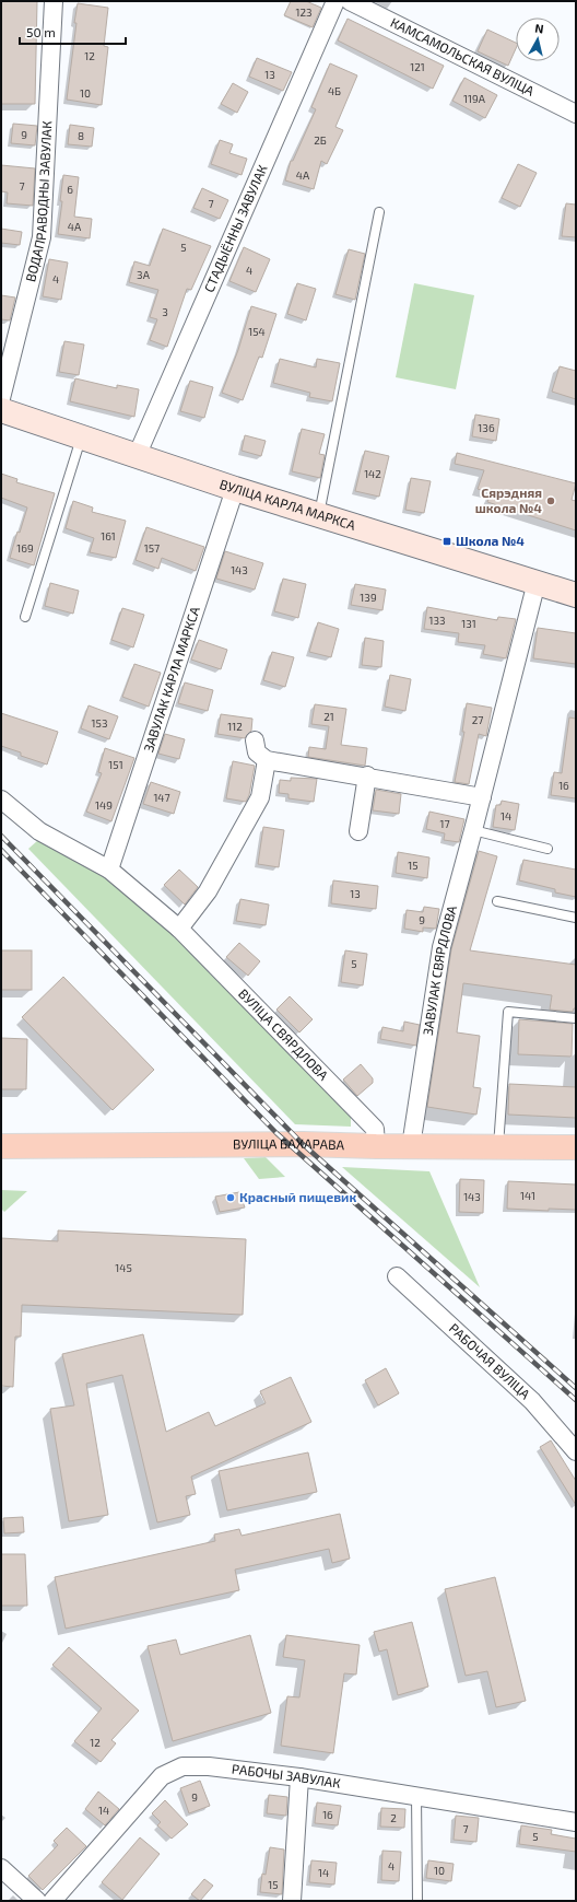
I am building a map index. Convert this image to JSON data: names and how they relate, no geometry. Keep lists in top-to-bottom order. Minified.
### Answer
{"streets":{"main road":["ВУЛІЦА КАРЛА МАРКСА","ВУЛІЦА БАХАРАВА"],"street":["КАМСАМОЛЬСКАЯ ВУЛІЦА","ВОДАПРАВОДНЫ ЗАВУЛАК","СТАДЫЁННЫ ЗАВУЛАК","ЗАВУЛАК КАРЛА МАРКСА","ЗАВУЛАК СВЯРДЛОВА","ВУЛІЦА СВЯРДЛОВА","РАБОЧАЯ ВУЛІЦА","РАБОЧЫ ЗАВУЛАК"]},"crossings":[["СТАДЫЁННЫ ЗАВУЛАК","ВУЛІЦА КАРЛА МАРКСА"],["ВУЛІЦА КАРЛА МАРКСА","ЗАВУЛАК КАРЛА МАРКСА"],["ВУЛІЦА КАРЛА МАРКСА","ЗАВУЛАК СВЯРДЛОВА"],["ЗАВУЛАК КАРЛА МАРКСА","ВУЛІЦА СВЯРДЛОВА"],["ЗАВУЛАК СВЯРДЛОВА","ВУЛІЦА БАХАРАВА"],["ВУЛІЦА СВЯРДЛОВА","ВУЛІЦА БАХАРАВА"]],"places":{"other":["Сярэдняя школа №4","Красный пищевик"],"transit":["Школа №4"]},"house_numbers":["123","12","121","13","4Б","10","119А","9","8","2Б","4А","7","6","7","4А","5","4","3А","4","3","154","136","142","161","169","157","143","139","133","131","21","27","153","112","151","16","147","149","14","17","15","13","9","5","141","143","145","12","9","14","16","2","7","5","4","10","14","15"],"scale_bar":"50 m","north":"top"}
